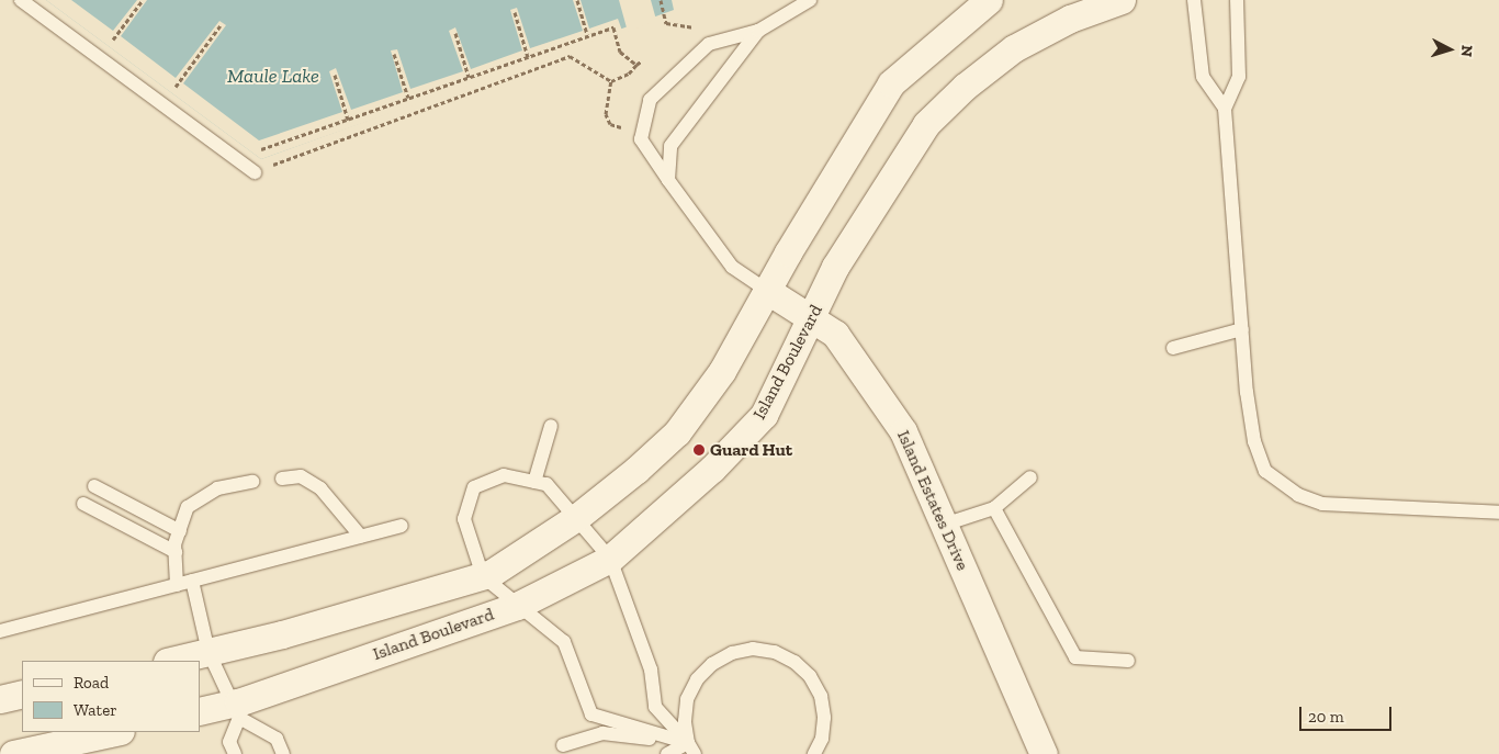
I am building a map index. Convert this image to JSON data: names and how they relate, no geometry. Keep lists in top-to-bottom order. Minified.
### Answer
{"streets":{"street":["Island Boulevard","Island Estates Drive"]},"crossings":[["Island Boulevard","Island Estates Drive"]],"water":["Maule Lake"],"places":["Guard Hut"],"legend":["Road","Water"],"scale_bar":"20 m","north":"right"}
